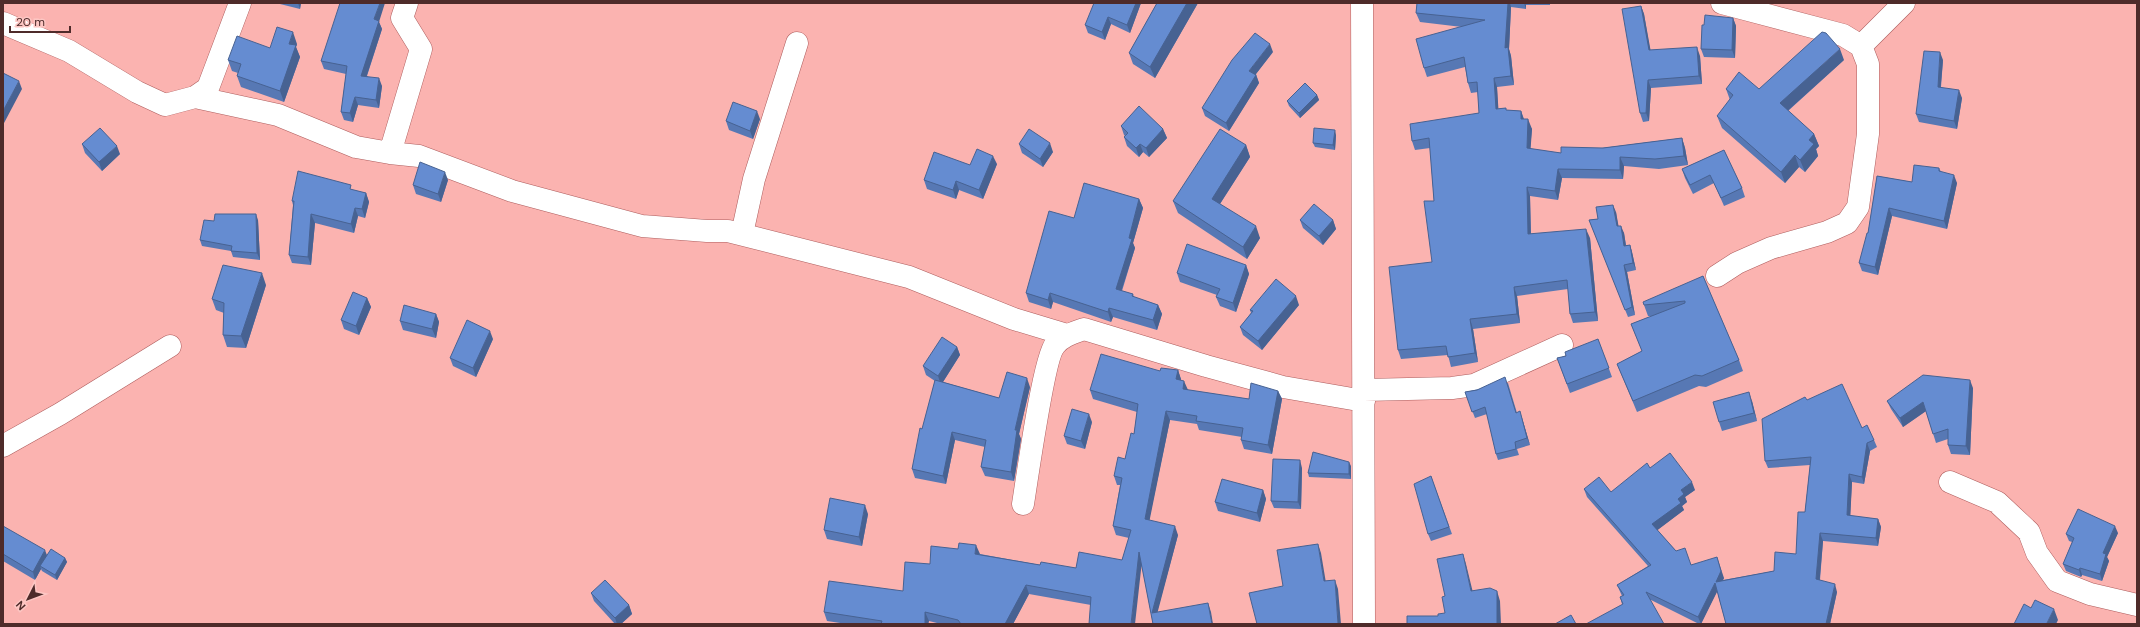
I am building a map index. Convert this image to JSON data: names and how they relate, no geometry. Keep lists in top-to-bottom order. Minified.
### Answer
{"scale_bar":"20 m","north":"bottom left"}
